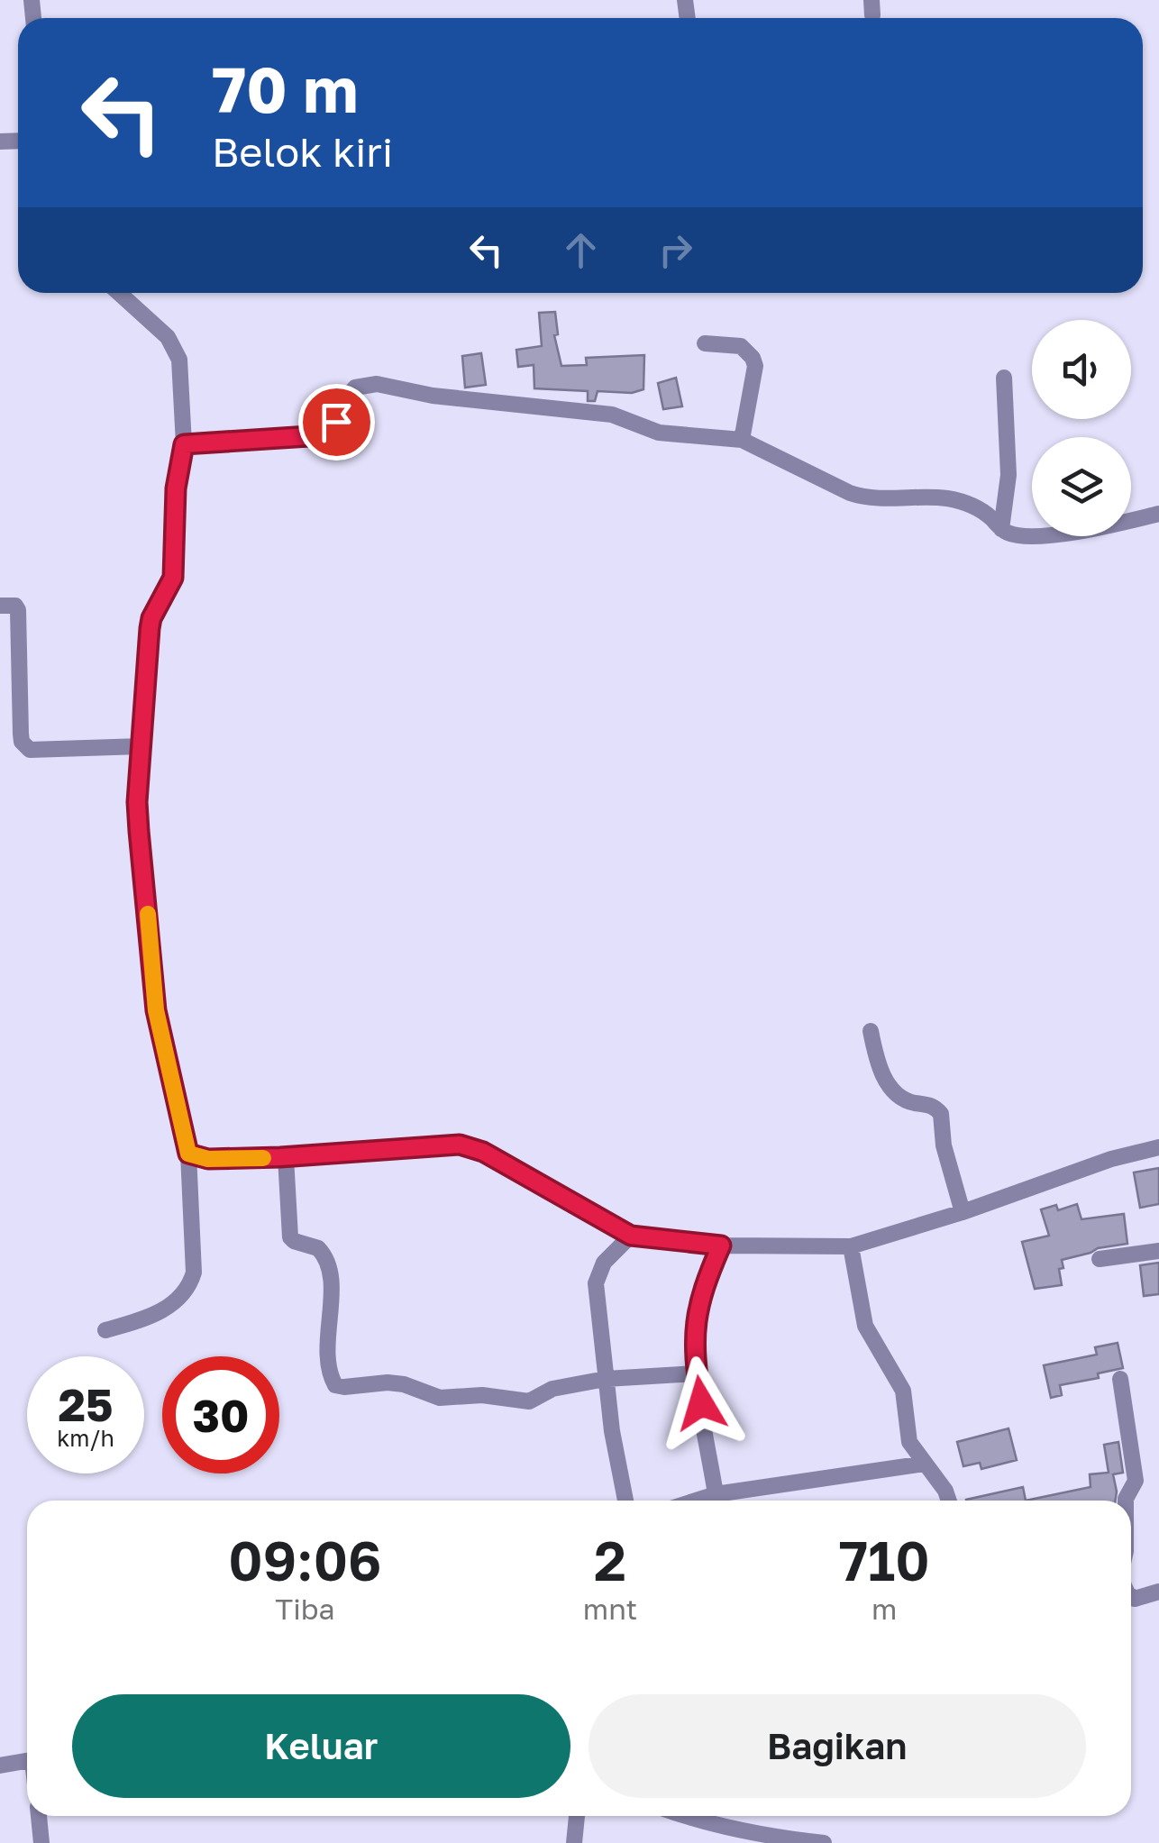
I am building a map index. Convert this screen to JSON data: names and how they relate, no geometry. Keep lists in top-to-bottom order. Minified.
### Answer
{"page":{"turn":["70 m","Belok kiri"],"speed":"25 km/h","limit":"30","eta":["09:06","Tiba","2","mnt","710","m"],"buttons":["Keluar","Bagikan"]}}
